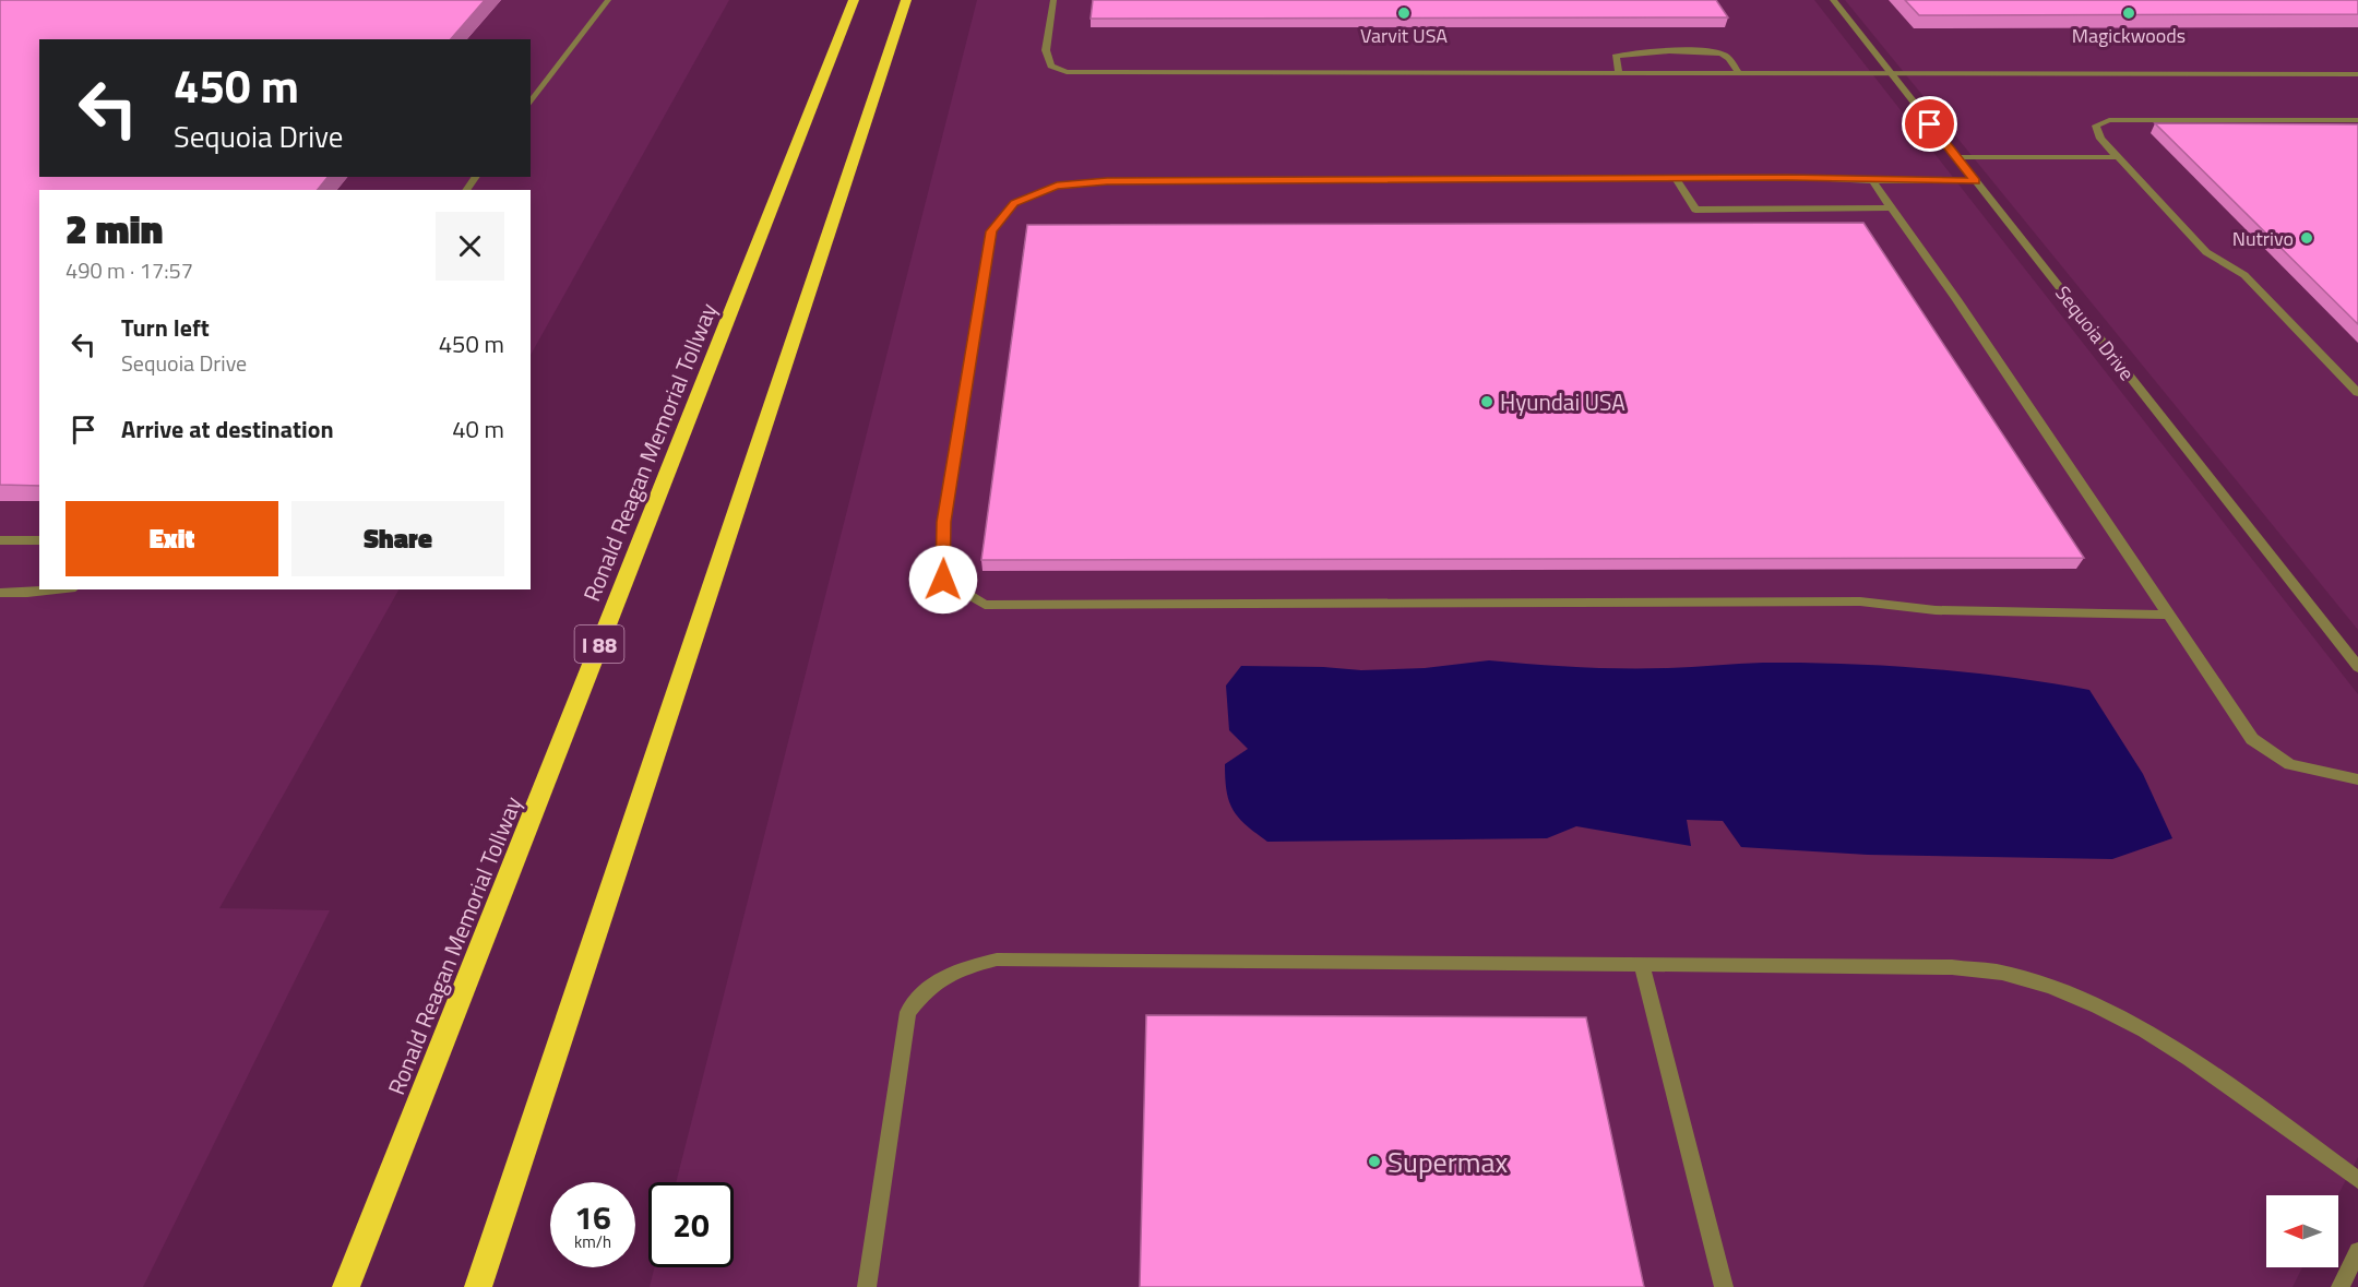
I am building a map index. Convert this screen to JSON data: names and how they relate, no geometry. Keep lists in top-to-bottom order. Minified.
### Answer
{"streets":{"highway":["Ronald Reagan Memorial Tollway","I 88"],"street":["Sequoia Drive"]},"places":["Varvit USA","Magickwoods","Nutrivo","Hyundai USA","Supermax"],"north":"left","page":{"turn":["450 m","Sequoia Drive"],"heading":["2 min","490 m · 17:57"],"list":[{"name":"Turn left","note":"Sequoia Drive","value":"450 m"},{"name":"Arrive at destination","value":"40 m"}],"buttons":["Exit","Share"],"speed":"16 km/h","limit":"20"}}
